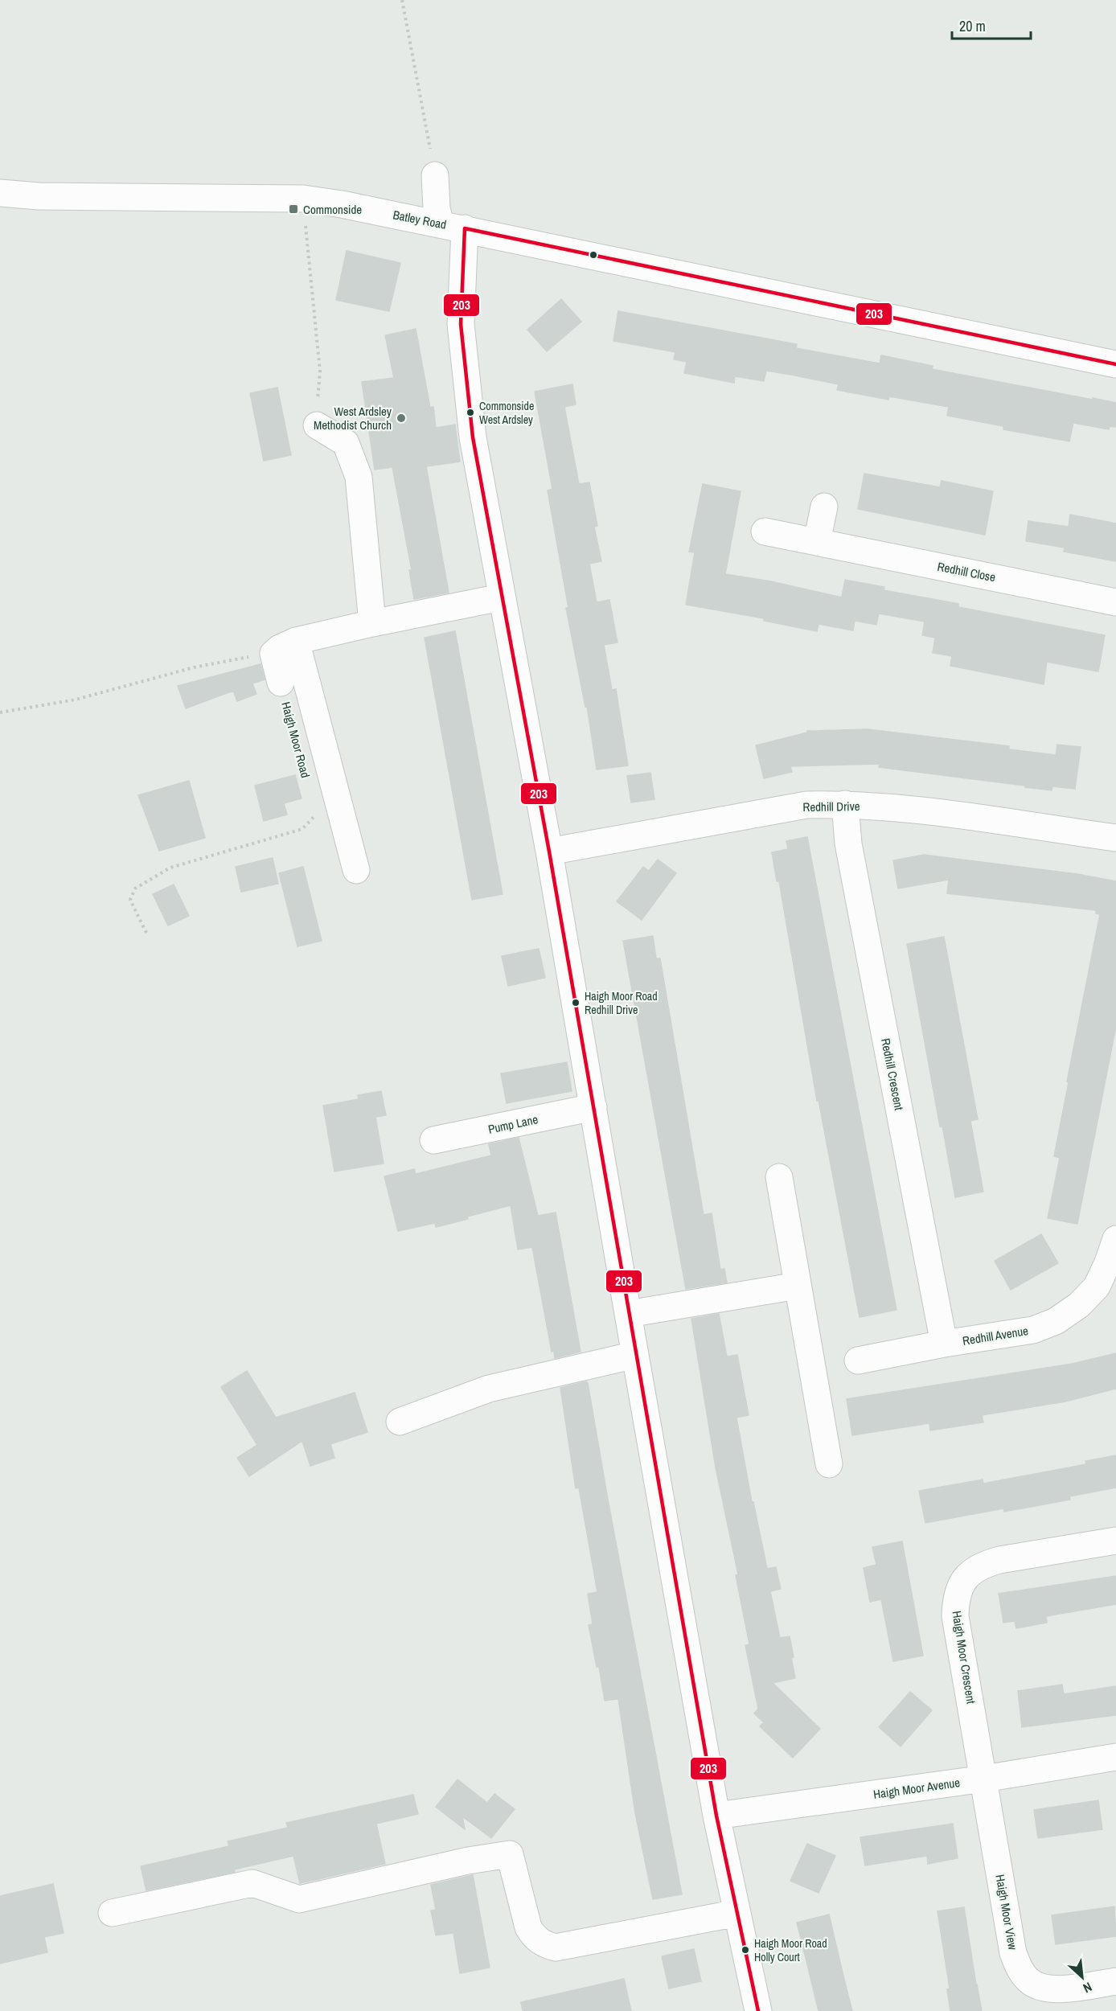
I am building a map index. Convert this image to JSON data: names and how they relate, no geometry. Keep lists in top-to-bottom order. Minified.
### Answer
{"streets":{"street":["Batley Road","Redhill Close","Redhill Drive","Redhill Crescent","Pump Lane","Redhill Avenue","Haigh Moor Crescent","Haigh Moor Avenue","Haigh Moor View"]},"crossings":[["Redhill Drive","Redhill Crescent"],["Redhill Crescent","Redhill Avenue"],["Haigh Moor Crescent","Haigh Moor Avenue"],["Haigh Moor Crescent","Haigh Moor View"],["Haigh Moor Avenue","Haigh Moor View"]],"places":{"transit":["Commonside"],"other":["Commonside West Ardsley","West Ardsley Methodist Church","Haigh Moor Road Redhill Drive","Haigh Moor Road Holly Court"]},"lines":["transit line 203"],"scale_bar":"20 m","north":"bottom right"}
